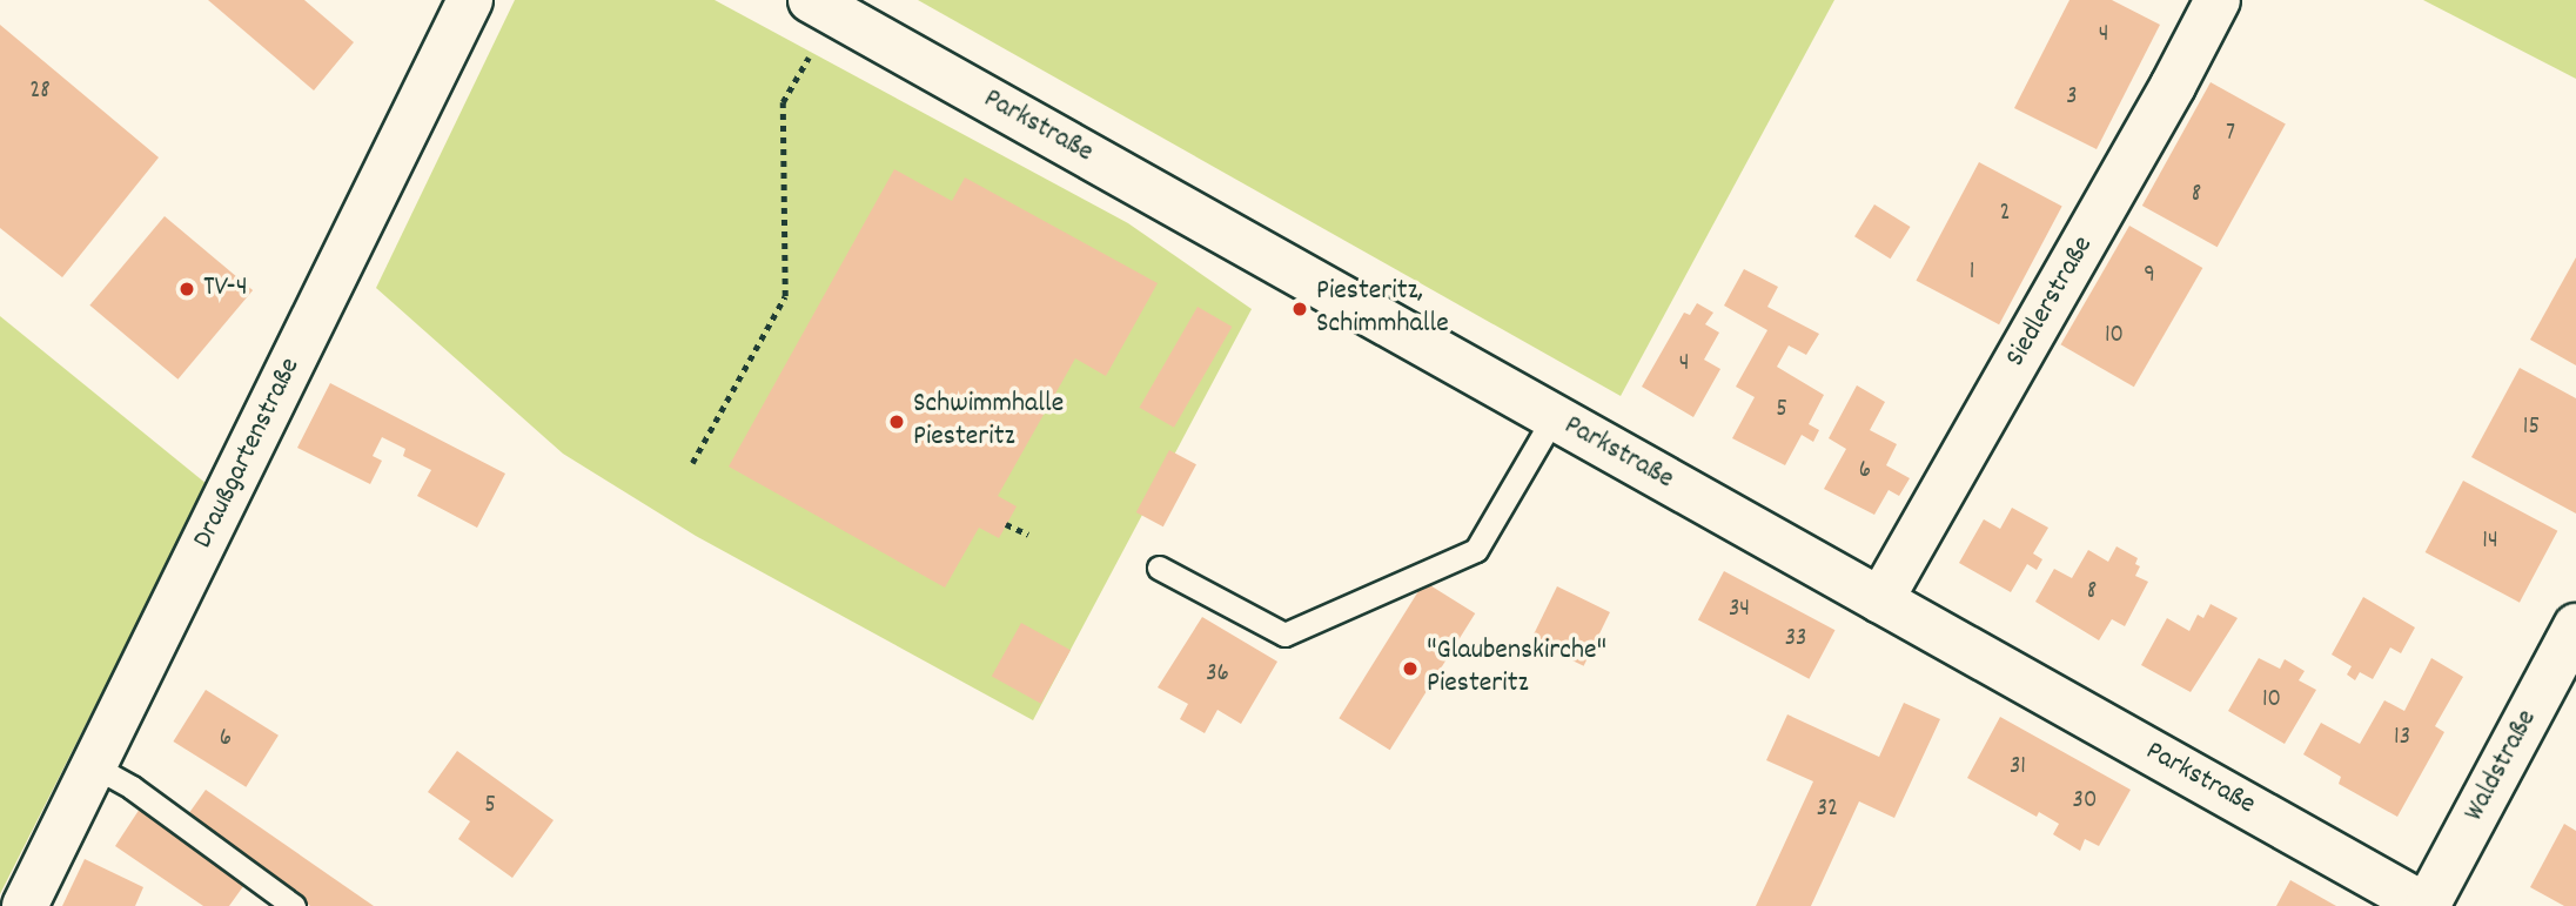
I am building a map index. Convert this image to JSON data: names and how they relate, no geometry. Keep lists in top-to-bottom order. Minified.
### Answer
{"streets":{"street":["Parkstraße","Siedlerstraße","Draußgartenstraße","Waldstraße"]},"crossings":[["Parkstraße","Siedlerstraße"],["Parkstraße","Waldstraße"]],"places":["TV-4","Piesteritz, Schimmhalle","Schwimmhalle Piesteritz","\"Glaubenskirche\" Piesteritz"],"house_numbers":["4","28","3","7","8","2","1","9","10","4","5","15","6","14","8","34","33","36","10","13","6","31","30","5","32"]}
